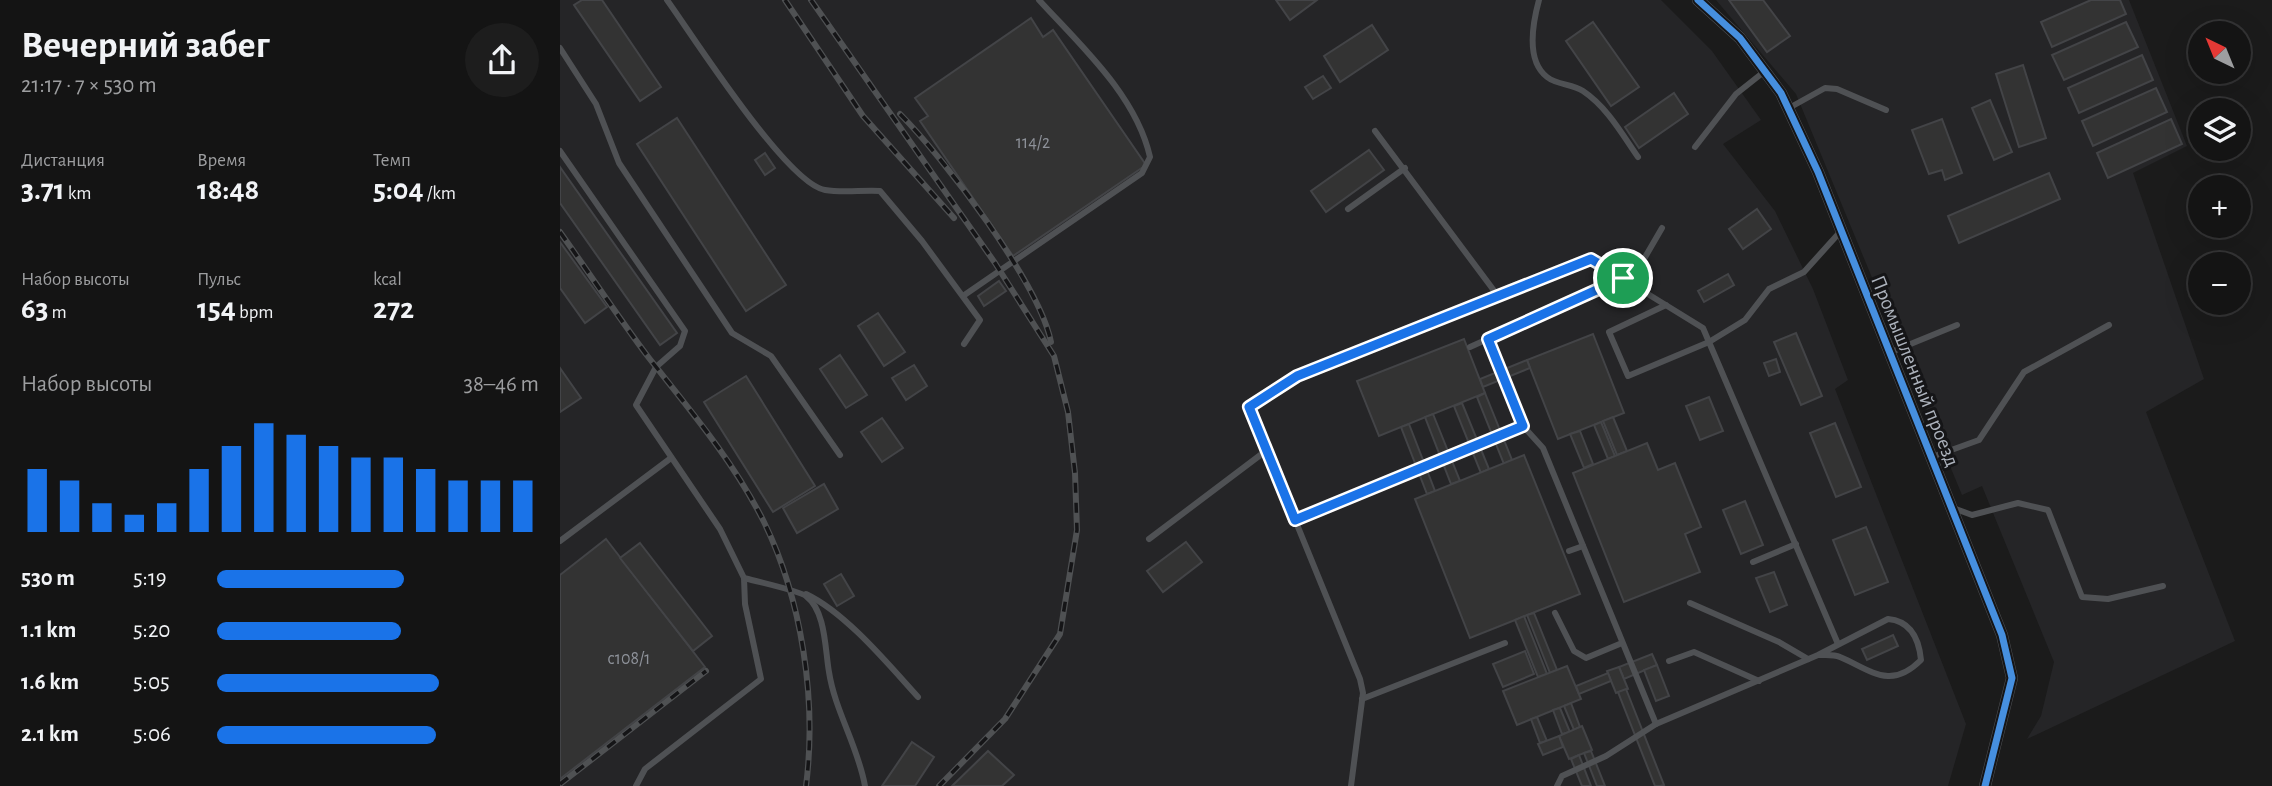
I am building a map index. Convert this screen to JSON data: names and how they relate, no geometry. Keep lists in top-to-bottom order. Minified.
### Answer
{"streets":{"street":["Промышленный проезд"]},"house_numbers":["114/2","с108/1"],"north":"top left","page":{"heading":["Вечерний забег","21:17 · 7 × 530 m"],"map_buttons":["+","−"],"stats":[["Дистанция","3.71 km"],["Время","18:48"],["Темп","5:04 /km"],["Набор высоты","63 m"],["Пульс","154 bpm"],["kcal","272"]],"chart":["Набор высоты","38–46 m"],"list":[{"name":"530 m","note":"5:19"},{"name":"1.1 km","note":"5:20"},{"name":"1.6 km","note":"5:05"},{"name":"2.1 km","note":"5:06"}]}}
